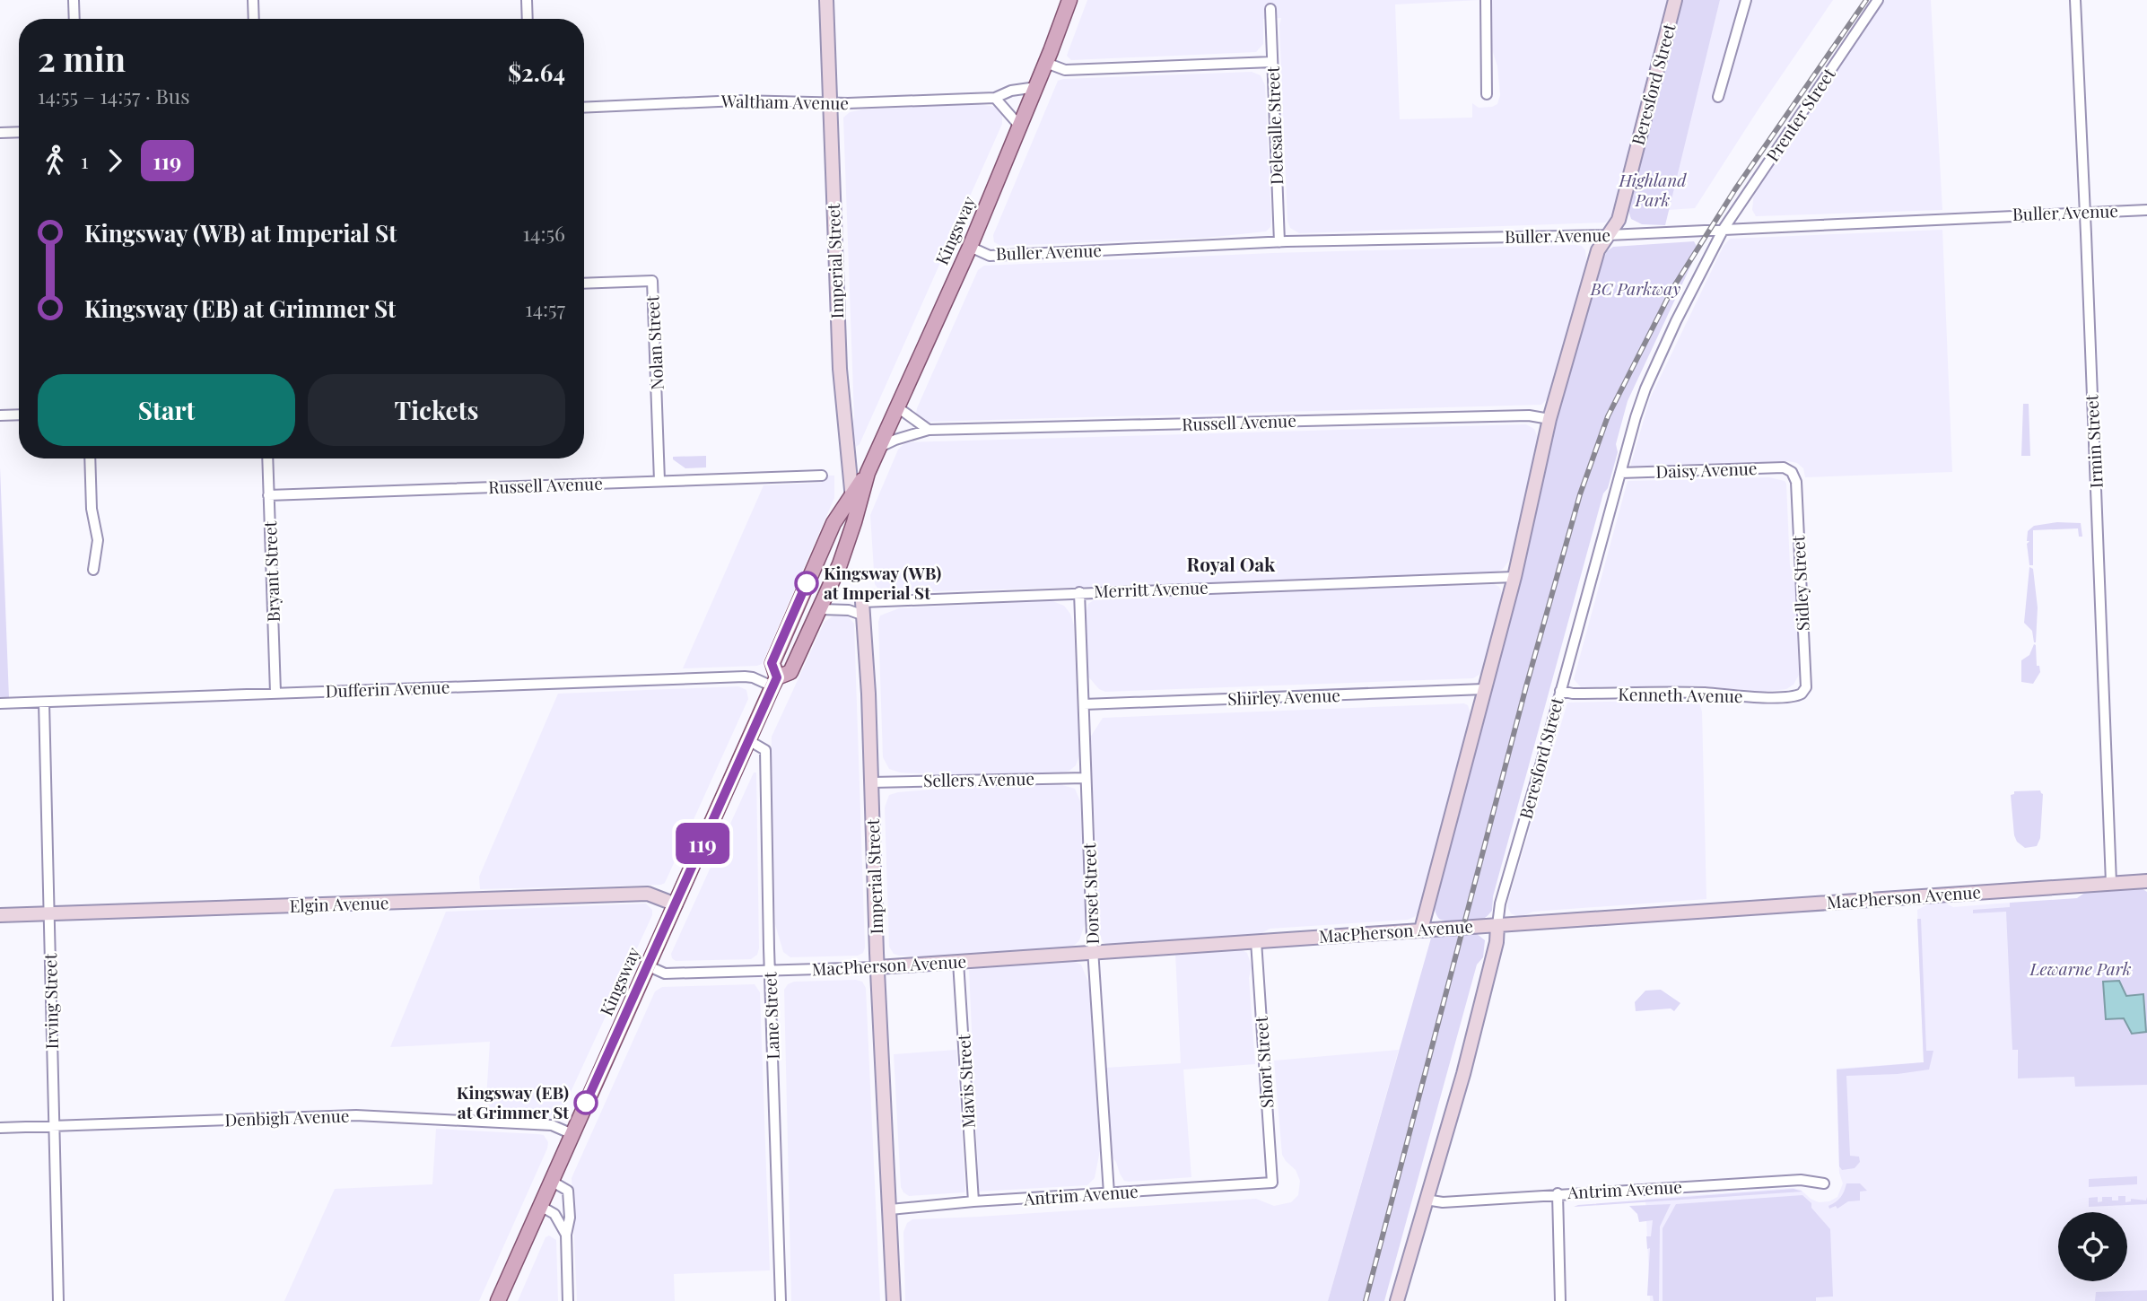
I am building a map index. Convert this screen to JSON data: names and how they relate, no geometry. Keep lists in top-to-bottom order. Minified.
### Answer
{"streets":{"main road":["Kingsway"],"street":["Beresford Street","Waltham Avenue","Prenter Street","Delesalle Street","Buller Avenue","Imperial Street","Nolan Street","Russell Avenue","Irmin Street","Daisy Avenue","Bryant Street","Sidley Street","Merritt Avenue","Dufferin Avenue","Kenneth Avenue","Shirley Avenue","Sellers Avenue","Dorset Street","MacPherson Avenue","Elgin Avenue","Irving Street","Lane Street","Short Street","Mavis Street","Denbigh Avenue","Antrim Avenue"]},"crossings":[["Beresford Street","Prenter Street"],["Beresford Street","Buller Avenue"],["Beresford Street","Russell Avenue"],["Beresford Street","Daisy Avenue"],["Beresford Street","Merritt Avenue"],["Beresford Street","Kenneth Avenue"],["Beresford Street","Shirley Avenue"],["Beresford Street","MacPherson Avenue"],["Beresford Street","Antrim Avenue"],["Waltham Avenue","Kingsway"],["Waltham Avenue","Imperial Street"],["Prenter Street","Buller Avenue"],["Delesalle Street","Buller Avenue"],["Buller Avenue","Kingsway"],["Buller Avenue","Irmin Street"],["Kingsway","Imperial Street"],["Kingsway","Russell Avenue"],["Kingsway","Merritt Avenue"],["Kingsway","Dufferin Avenue"],["Kingsway","MacPherson Avenue"],["Kingsway","Elgin Avenue"],["Kingsway","Lane Street"],["Kingsway","Denbigh Avenue"],["Imperial Street","Merritt Avenue"],["Imperial Street","Sellers Avenue"],["Imperial Street","MacPherson Avenue"],["Imperial Street","Antrim Avenue"],["Nolan Street","Russell Avenue"],["Russell Avenue","Bryant Street"],["Irmin Street","MacPherson Avenue"],["Daisy Avenue","Sidley Street"],["Bryant Street","Dufferin Avenue"],["Sidley Street","Kenneth Avenue"],["Merritt Avenue","Dorset Street"],["Dufferin Avenue","Irving Street"],["Shirley Avenue","Dorset Street"],["Sellers Avenue","Dorset Street"],["Dorset Street","MacPherson Avenue"],["Dorset Street","Antrim Avenue"],["MacPherson Avenue","Lane Street"],["MacPherson Avenue","Short Street"],["MacPherson Avenue","Mavis Street"],["Elgin Avenue","Irving Street"],["Irving Street","Denbigh Avenue"],["Short Street","Antrim Avenue"],["Mavis Street","Antrim Avenue"]],"districts":["Royal Oak"],"parks":["Highland Park","BC Parkway","Lewarne Park"],"places":["Kingsway (WB) at Imperial St","Kingsway (EB) at Grimmer St"],"lines":["bus line 119"],"page":{"on_map":"119","heading":["2 min","14:55 – 14:57 · Bus","$2.64"],"legs":["1","119"],"list":[{"name":"Kingsway (WB) at Imperial St","value":"14:56"},{"name":"Kingsway (EB) at Grimmer St","value":"14:57"}],"buttons":["Start","Tickets"]}}
